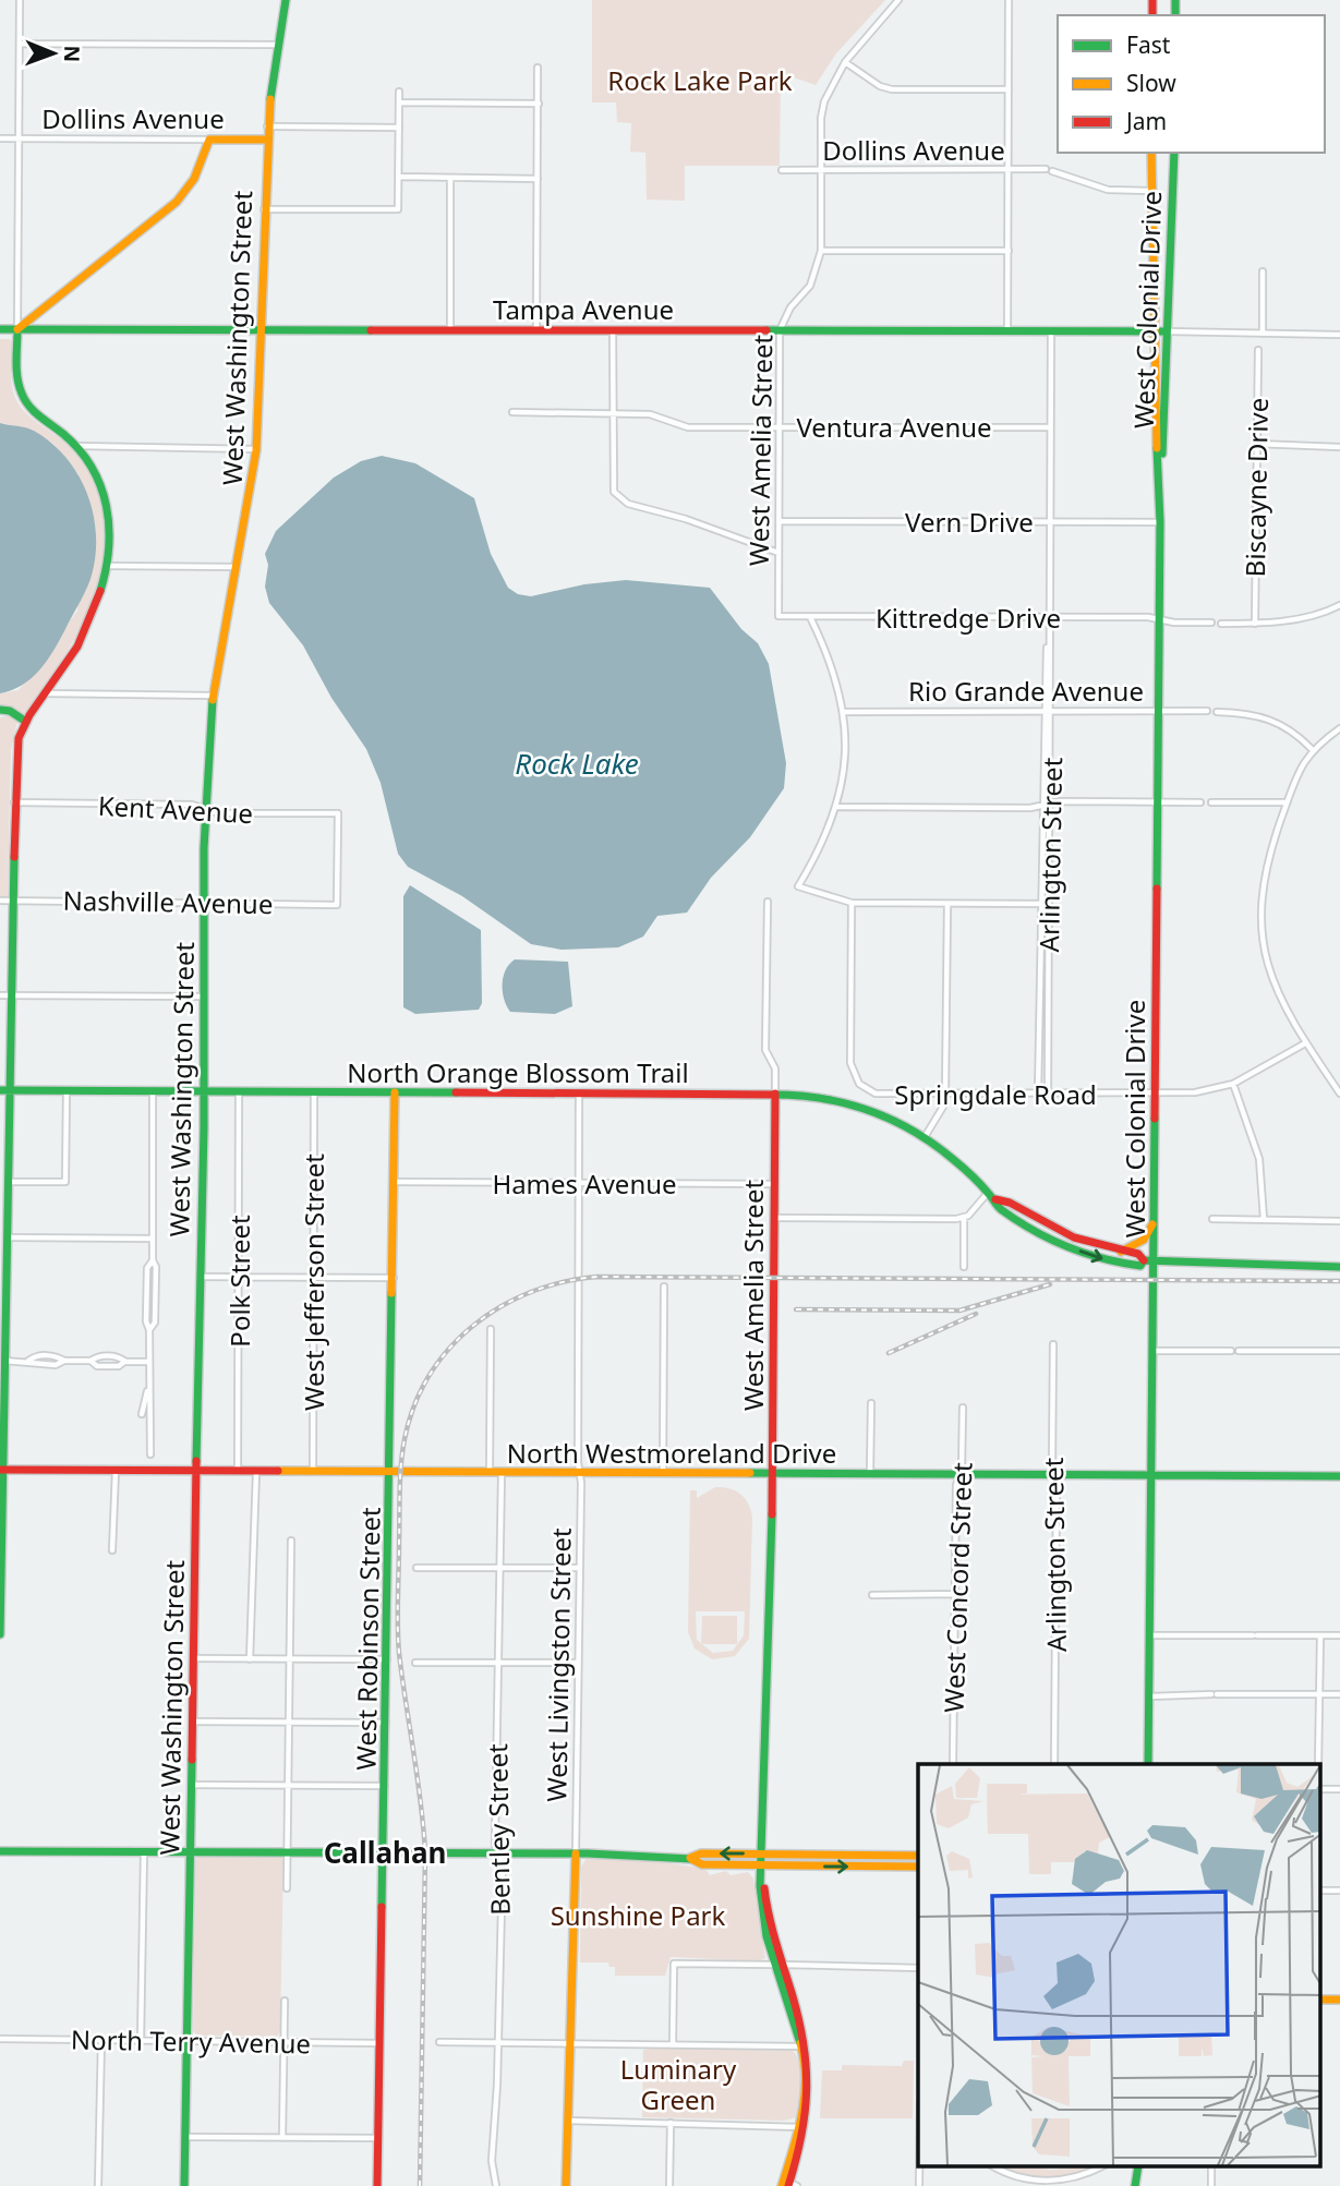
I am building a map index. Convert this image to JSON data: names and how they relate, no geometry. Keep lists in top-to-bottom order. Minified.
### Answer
{"streets":{"main road":["Dollins Avenue","Tampa Avenue","West Colonial Drive","West Washington Street","West Amelia Street","North Orange Blossom Trail","North Westmoreland Drive","West Robinson Street","West Livingston Street"],"street":["Ventura Avenue","Biscayne Drive","Vern Drive","Kittredge Drive","Rio Grande Avenue","Kent Avenue","Arlington Street","Nashville Avenue","Springdale Road","Hames Avenue","Polk Street","West Jefferson Street","West Concord Street","Bentley Street","North Terry Avenue"]},"crossings":[["Dollins Avenue","West Colonial Drive"],["Dollins Avenue","West Washington Street"],["Dollins Avenue","West Amelia Street"],["Tampa Avenue","West Colonial Drive"],["Tampa Avenue","West Washington Street"],["Tampa Avenue","West Amelia Street"],["Tampa Avenue","Arlington Street"],["West Colonial Drive","Vern Drive"],["West Colonial Drive","Kittredge Drive"],["West Colonial Drive","Rio Grande Avenue"],["West Colonial Drive","North Orange Blossom Trail"],["West Colonial Drive","Springdale Road"],["West Colonial Drive","North Westmoreland Drive"],["West Washington Street","Kent Avenue"],["West Washington Street","Nashville Avenue"],["West Washington Street","North Orange Blossom Trail"],["West Washington Street","North Westmoreland Drive"],["West Washington Street","North Terry Avenue"],["Ventura Avenue","West Amelia Street"],["Ventura Avenue","Arlington Street"],["West Amelia Street","Vern Drive"],["West Amelia Street","Kittredge Drive"],["West Amelia Street","North Orange Blossom Trail"],["West Amelia Street","Hames Avenue"],["West Amelia Street","North Westmoreland Drive"],["Vern Drive","Arlington Street"],["Kittredge Drive","Arlington Street"],["Rio Grande Avenue","Arlington Street"],["Kent Avenue","Nashville Avenue"],["Arlington Street","Springdale Road"],["Arlington Street","North Westmoreland Drive"],["North Orange Blossom Trail","Polk Street"],["North Orange Blossom Trail","West Jefferson Street"],["North Orange Blossom Trail","West Robinson Street"],["Hames Avenue","West Robinson Street"],["Hames Avenue","West Livingston Street"],["Polk Street","North Westmoreland Drive"],["West Jefferson Street","North Westmoreland Drive"],["North Westmoreland Drive","West Concord Street"],["North Westmoreland Drive","West Robinson Street"],["North Westmoreland Drive","West Livingston Street"],["North Westmoreland Drive","Bentley Street"],["West Robinson Street","North Terry Avenue"]],"districts":["Callahan"],"water":["Rock Lake"],"parks":["Rock Lake Park","Sunshine Park","Luminary Green"],"legend":["Fast","Slow","Jam"],"north":"right"}
